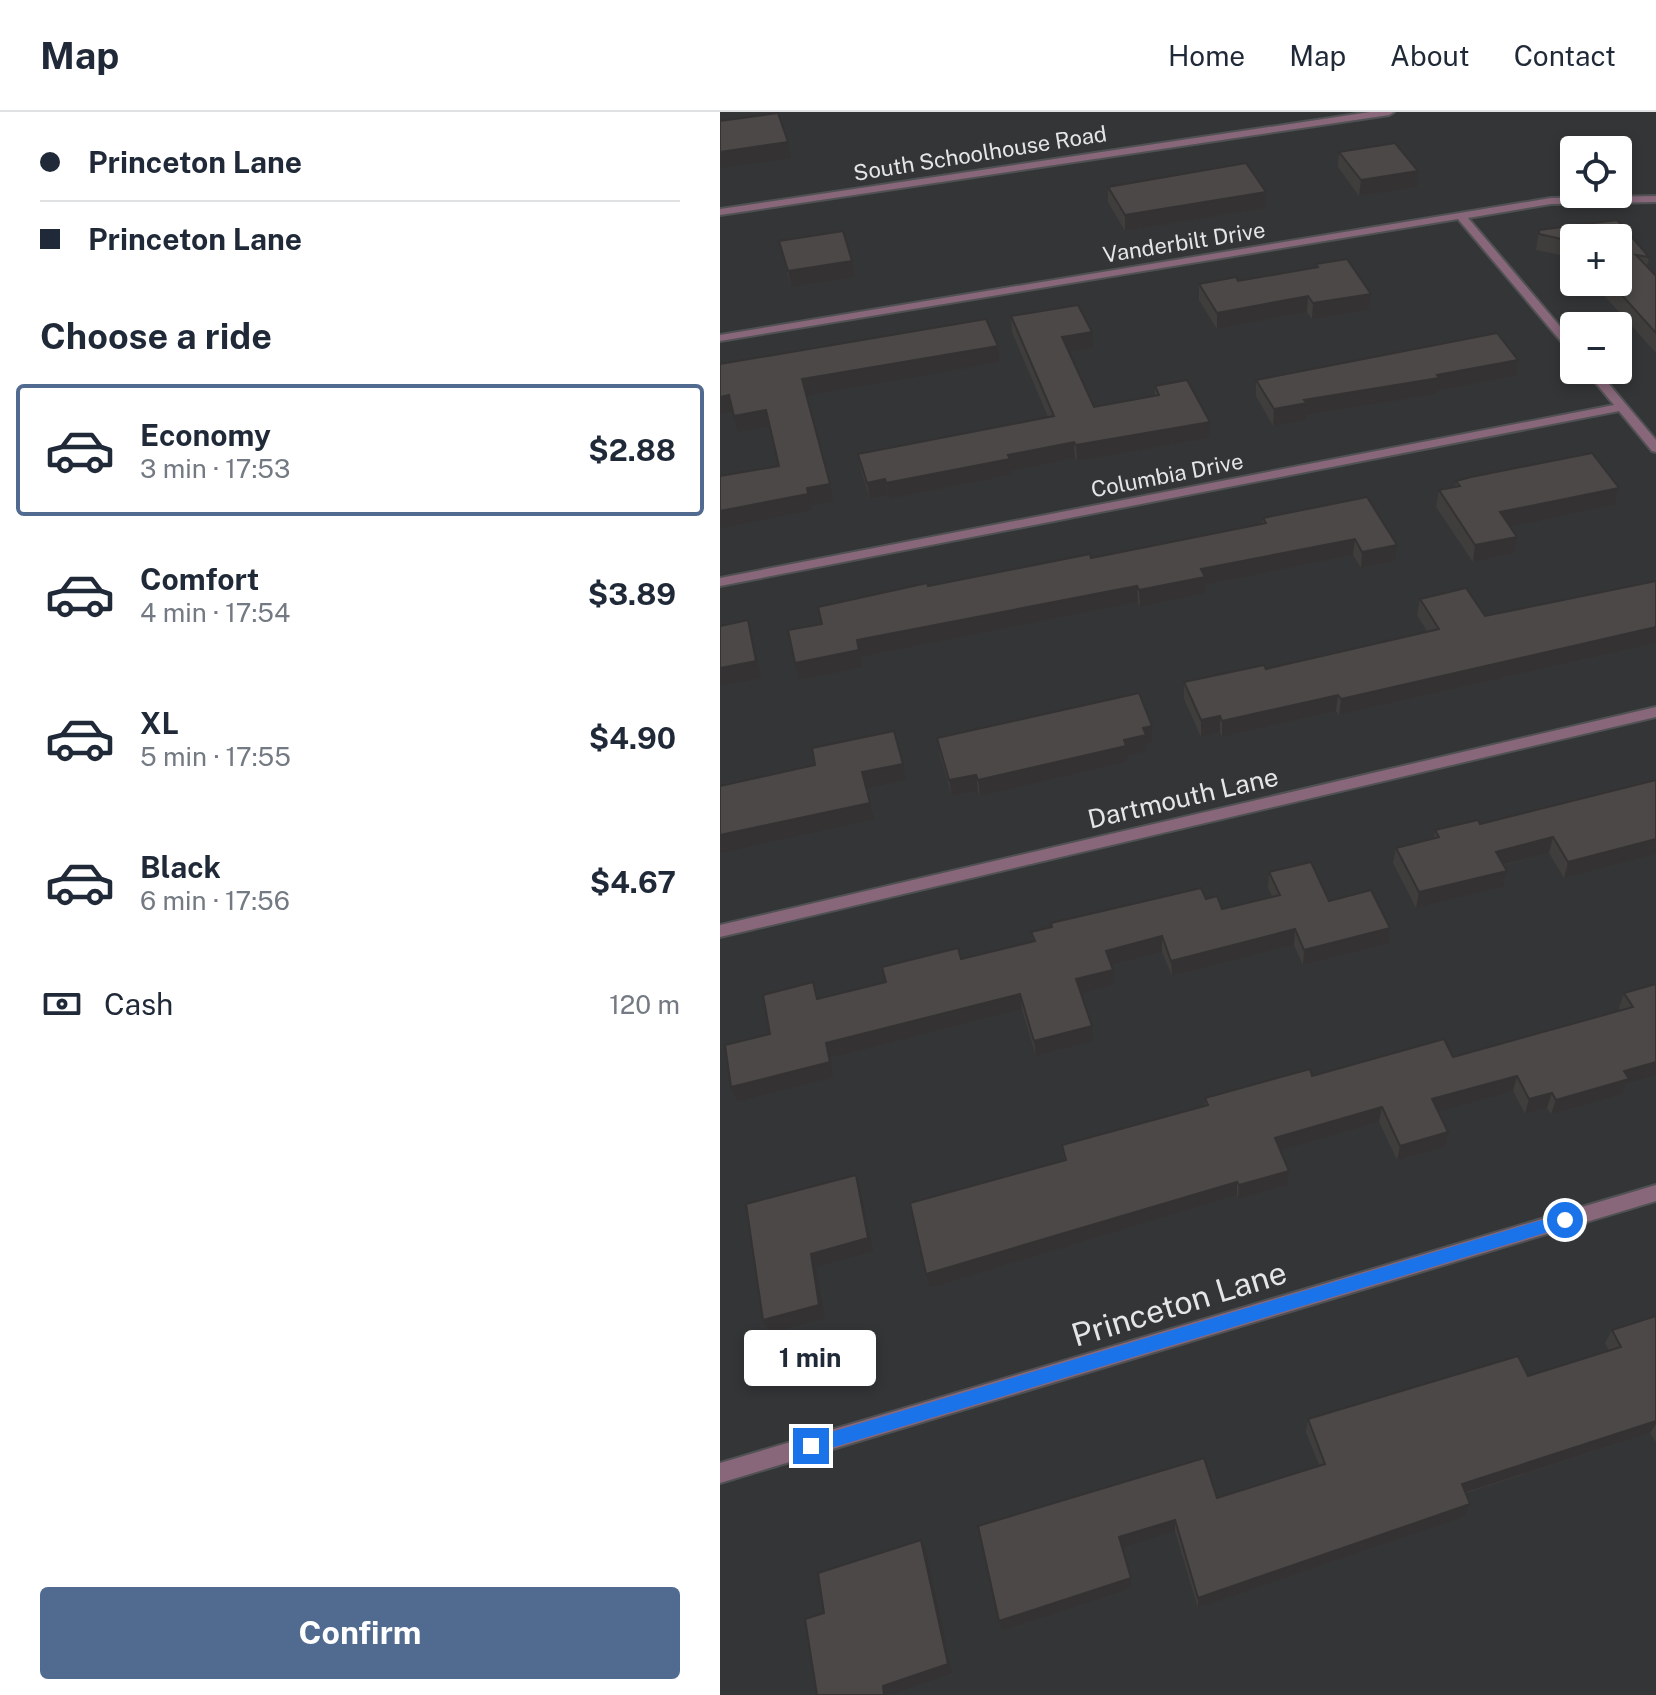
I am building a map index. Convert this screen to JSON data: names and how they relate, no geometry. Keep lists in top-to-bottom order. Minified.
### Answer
{"streets":{"street":["South Schoolhouse Road","Vanderbilt Drive","Columbia Drive","Dartmouth Lane","Princeton Lane"]},"page":{"header":"Map","nav":["Home","Map","About","Contact"],"banner":["Princeton Lane","Princeton Lane"],"map_buttons":["+","−"],"heading":"Choose a ride","list":[{"name":"Economy","note":"3 min · 17:53","value":"$2.88"},{"name":"Comfort","note":"4 min · 17:54","value":"$3.89"},{"name":"XL","note":"5 min · 17:55","value":"$4.90"},{"name":"Black","note":"6 min · 17:56","value":"$4.67"}],"pay":["Cash","120 m"],"bubble":"1 min","buttons":"Confirm"}}
